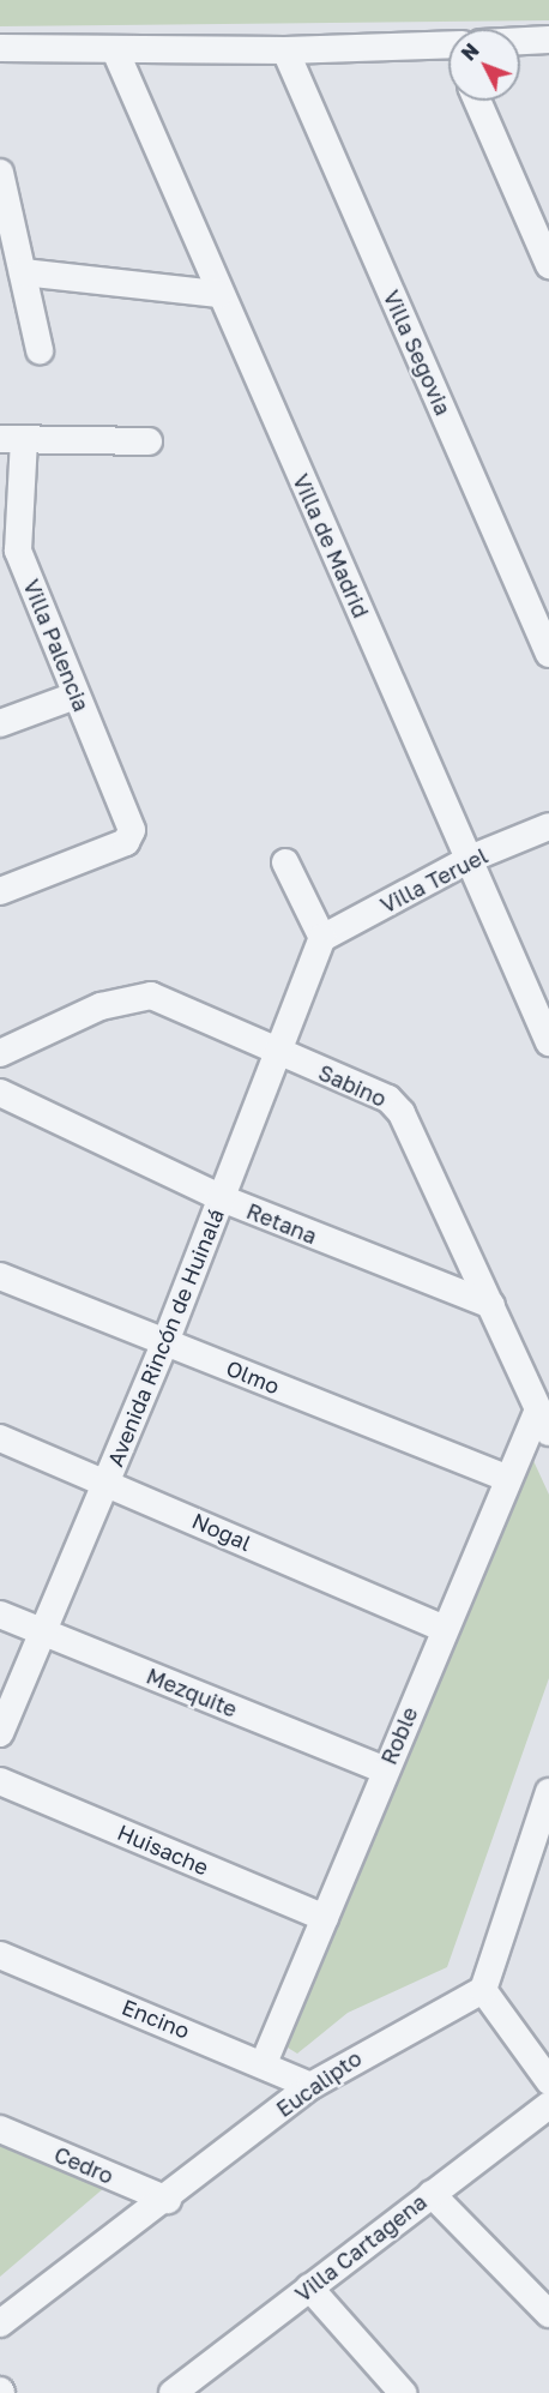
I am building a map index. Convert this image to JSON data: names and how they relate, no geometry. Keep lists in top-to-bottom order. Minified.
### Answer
{"streets":{"street":["Villa Segovia","Villa de Madrid","Villa Palencia","Villa Teruel","Sabino","Retana","Avenida Rincón de Huinalá","Olmo","Nogal","Mezquite","Roble","Huisache","Encino","Eucalipto","Cedro","Villa Cartagena"]},"crossings":[["Villa de Madrid","Villa Teruel"],["Villa Teruel","Avenida Rincón de Huinalá"],["Sabino","Retana"],["Sabino","Avenida Rincón de Huinalá"],["Sabino","Roble"],["Retana","Avenida Rincón de Huinalá"],["Avenida Rincón de Huinalá","Olmo"],["Avenida Rincón de Huinalá","Nogal"],["Avenida Rincón de Huinalá","Mezquite"],["Olmo","Roble"],["Nogal","Roble"],["Mezquite","Roble"],["Roble","Huisache"],["Roble","Encino"],["Encino","Eucalipto"],["Eucalipto","Cedro"]],"north":"top left"}
